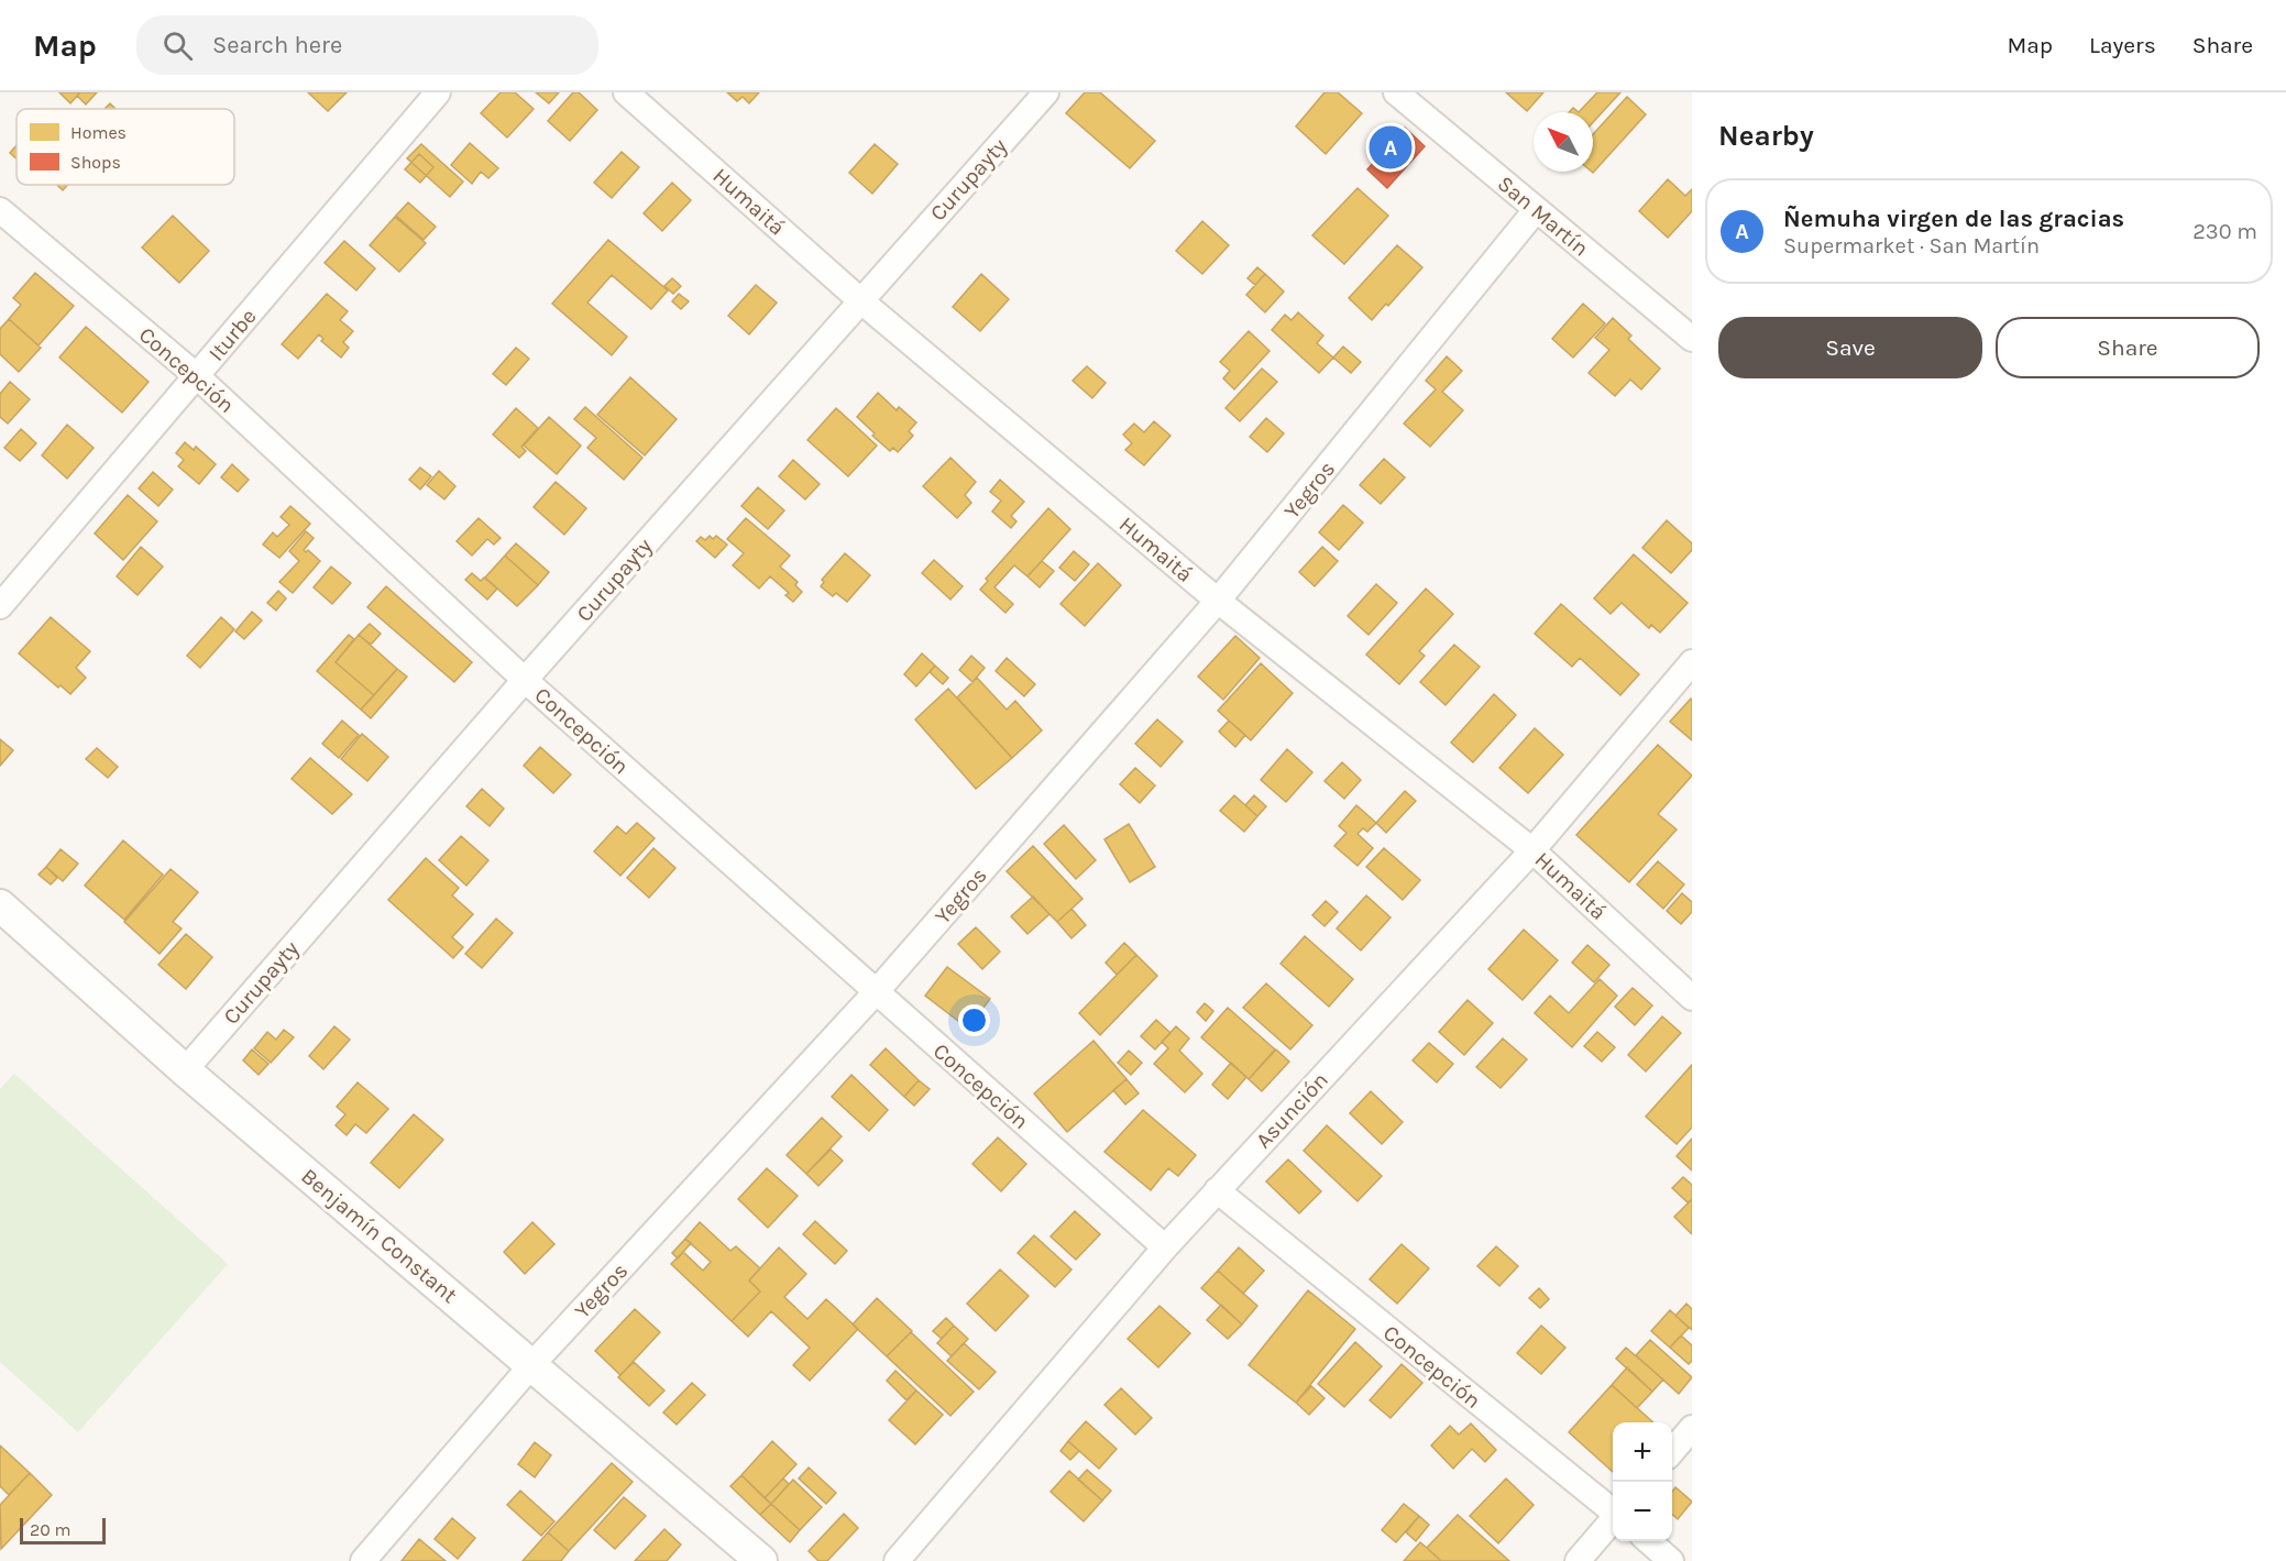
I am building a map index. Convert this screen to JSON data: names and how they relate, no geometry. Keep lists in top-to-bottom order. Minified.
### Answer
{"streets":{"street":["Curupayty","Humaitá","San Martín","Iturbe","Concepción","Yegros","Asunción","Benjamín Constant"]},"crossings":[["Curupayty","Humaitá"],["Curupayty","Concepción"],["Curupayty","Benjamín Constant"],["Humaitá","Yegros"],["Humaitá","Asunción"],["San Martín","Yegros"],["Iturbe","Concepción"],["Concepción","Yegros"],["Concepción","Asunción"],["Yegros","Benjamín Constant"]],"legend":["Homes","Shops"],"scale_bar":"20 m","north":"top left","page":{"header":"Map","search":"Search here","nav":["Map","Layers","Share"],"heading":"Nearby","pins":"A","list":[{"mark":"A","name":"Ñemuha virgen de las gracias","note":"Supermarket · San Martín","value":"230 m"}],"buttons":["Save","Share"],"map_buttons":["+","−"],"scale":"20 m"}}
